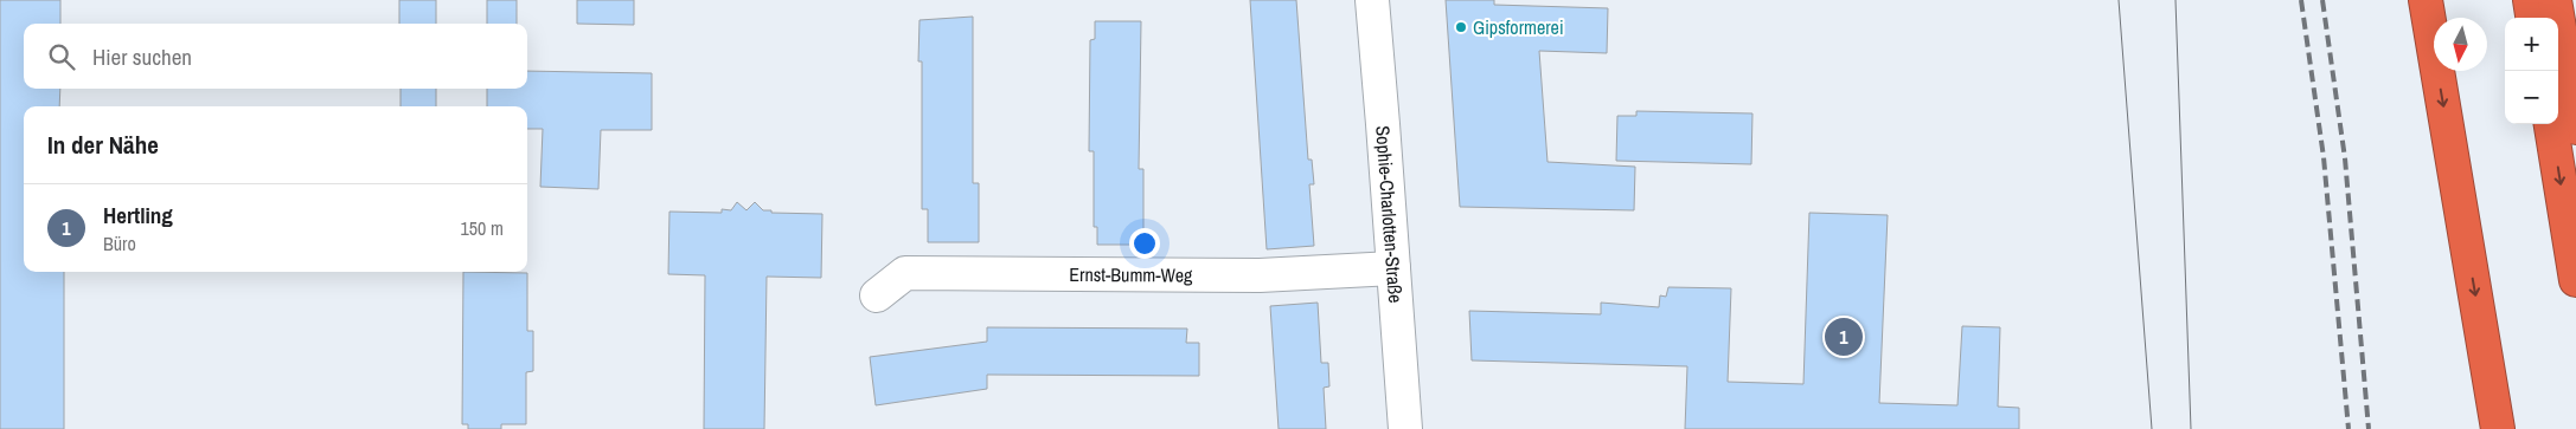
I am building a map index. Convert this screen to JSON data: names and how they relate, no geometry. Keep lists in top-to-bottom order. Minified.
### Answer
{"streets":{"street":["Sophie-Charlotten-Straße","Ernst-Bumm-Weg"]},"crossings":[["Sophie-Charlotten-Straße","Ernst-Bumm-Weg"]],"places":["Gipsformerei"],"north":"bottom","page":{"map_buttons":["+","−"],"search":"Hier suchen","heading":"In der Nähe","list":[{"mark":"1","name":"Hertling","note":"Büro","value":"150 m"}],"pins":"1"}}
